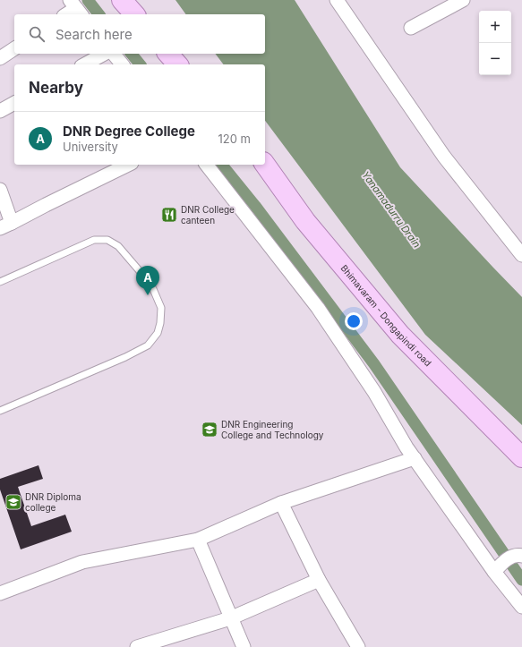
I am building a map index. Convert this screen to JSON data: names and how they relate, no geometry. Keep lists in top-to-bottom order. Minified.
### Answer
{"streets":{"main road":["Bhimavaram - Dongapindi road"]},"water":["Yanamadurru Drain"],"places":{"restaurant":["DNR College canteen"],"school or university":["DNR Engineering College and Technology","DNR Diploma college"]},"page":{"map_buttons":["+","−"],"search":"Search here","heading":"Nearby","list":[{"mark":"A","name":"DNR Degree College","note":"University","value":"120 m"}],"pins":"A"}}
